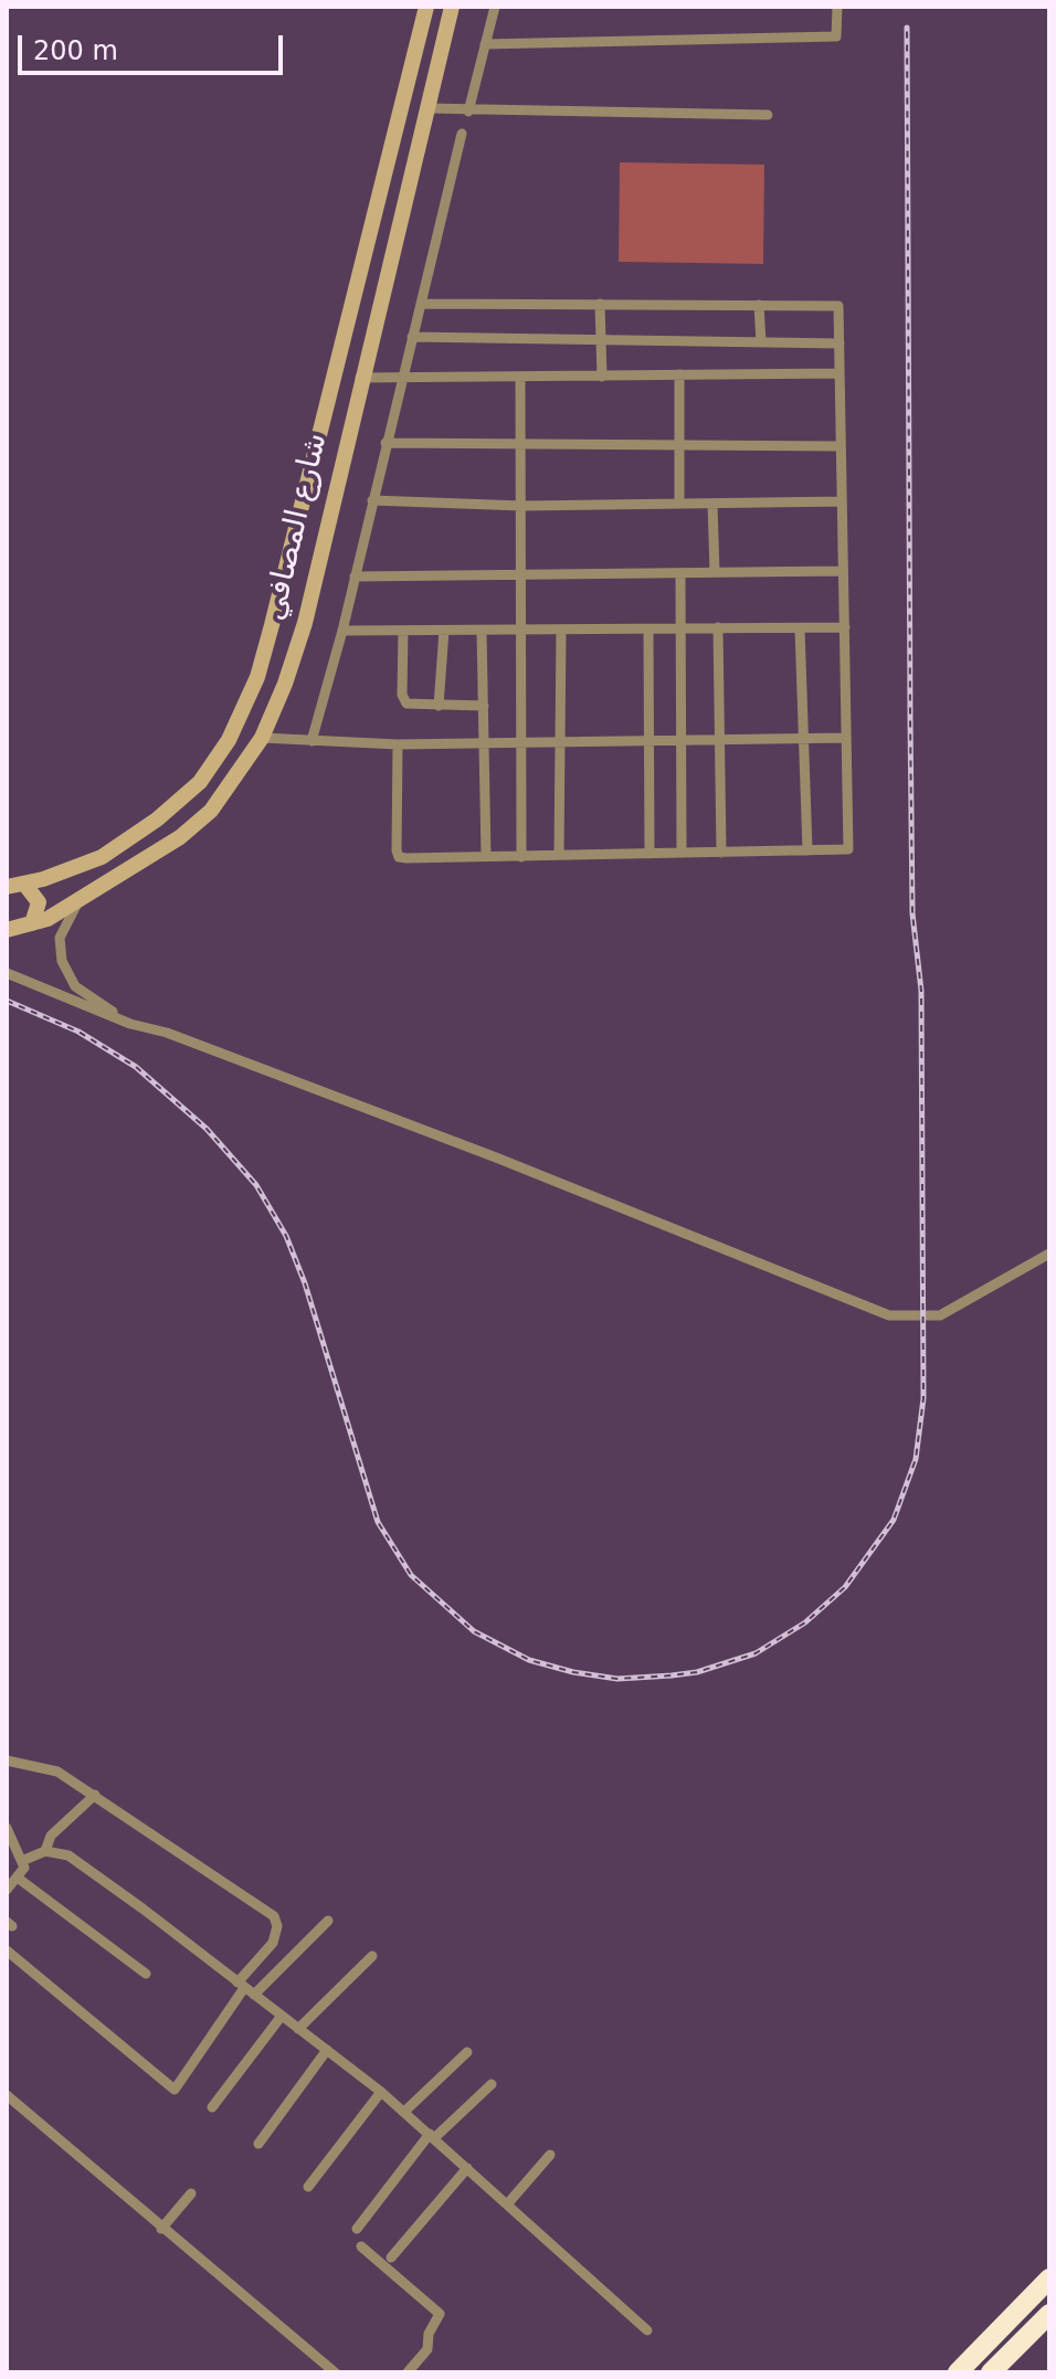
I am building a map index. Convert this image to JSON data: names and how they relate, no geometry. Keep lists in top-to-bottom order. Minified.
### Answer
{"streets":{"main road":["شارع المصافي"]},"scale_bar":"200 m"}
